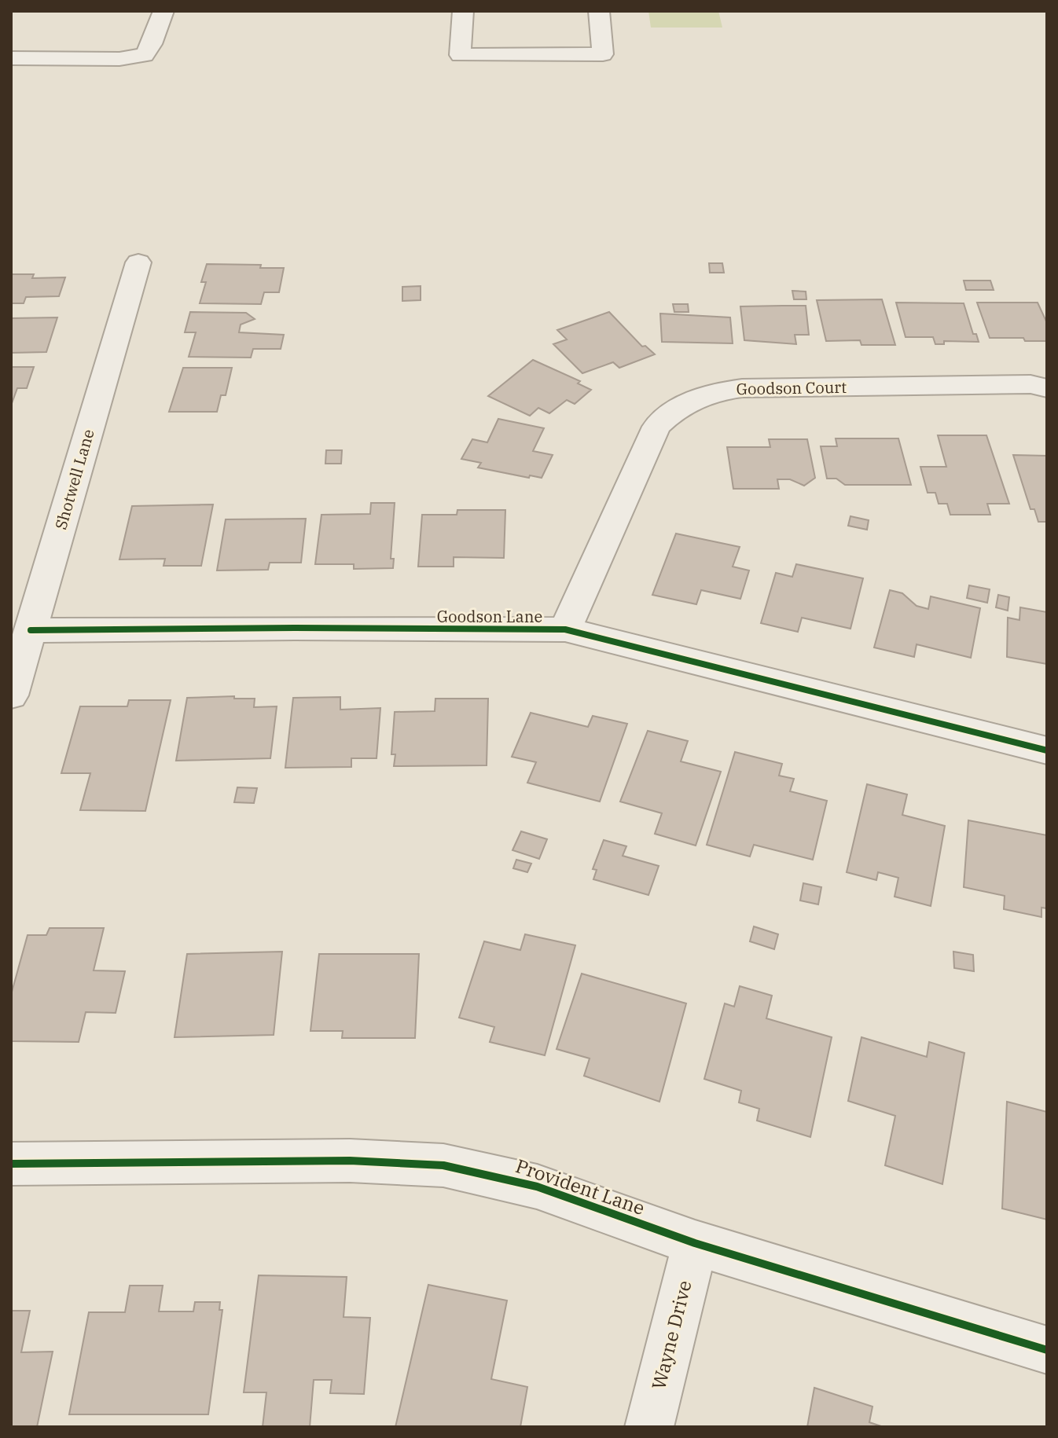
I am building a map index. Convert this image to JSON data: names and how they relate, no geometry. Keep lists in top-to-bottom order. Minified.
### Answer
{"streets":{"street":["Goodson Court","Shotwell Lane","Goodson Lane","Provident Lane","Wayne Drive"]},"crossings":[["Goodson Court","Goodson Lane"],["Shotwell Lane","Goodson Lane"],["Provident Lane","Wayne Drive"]]}
